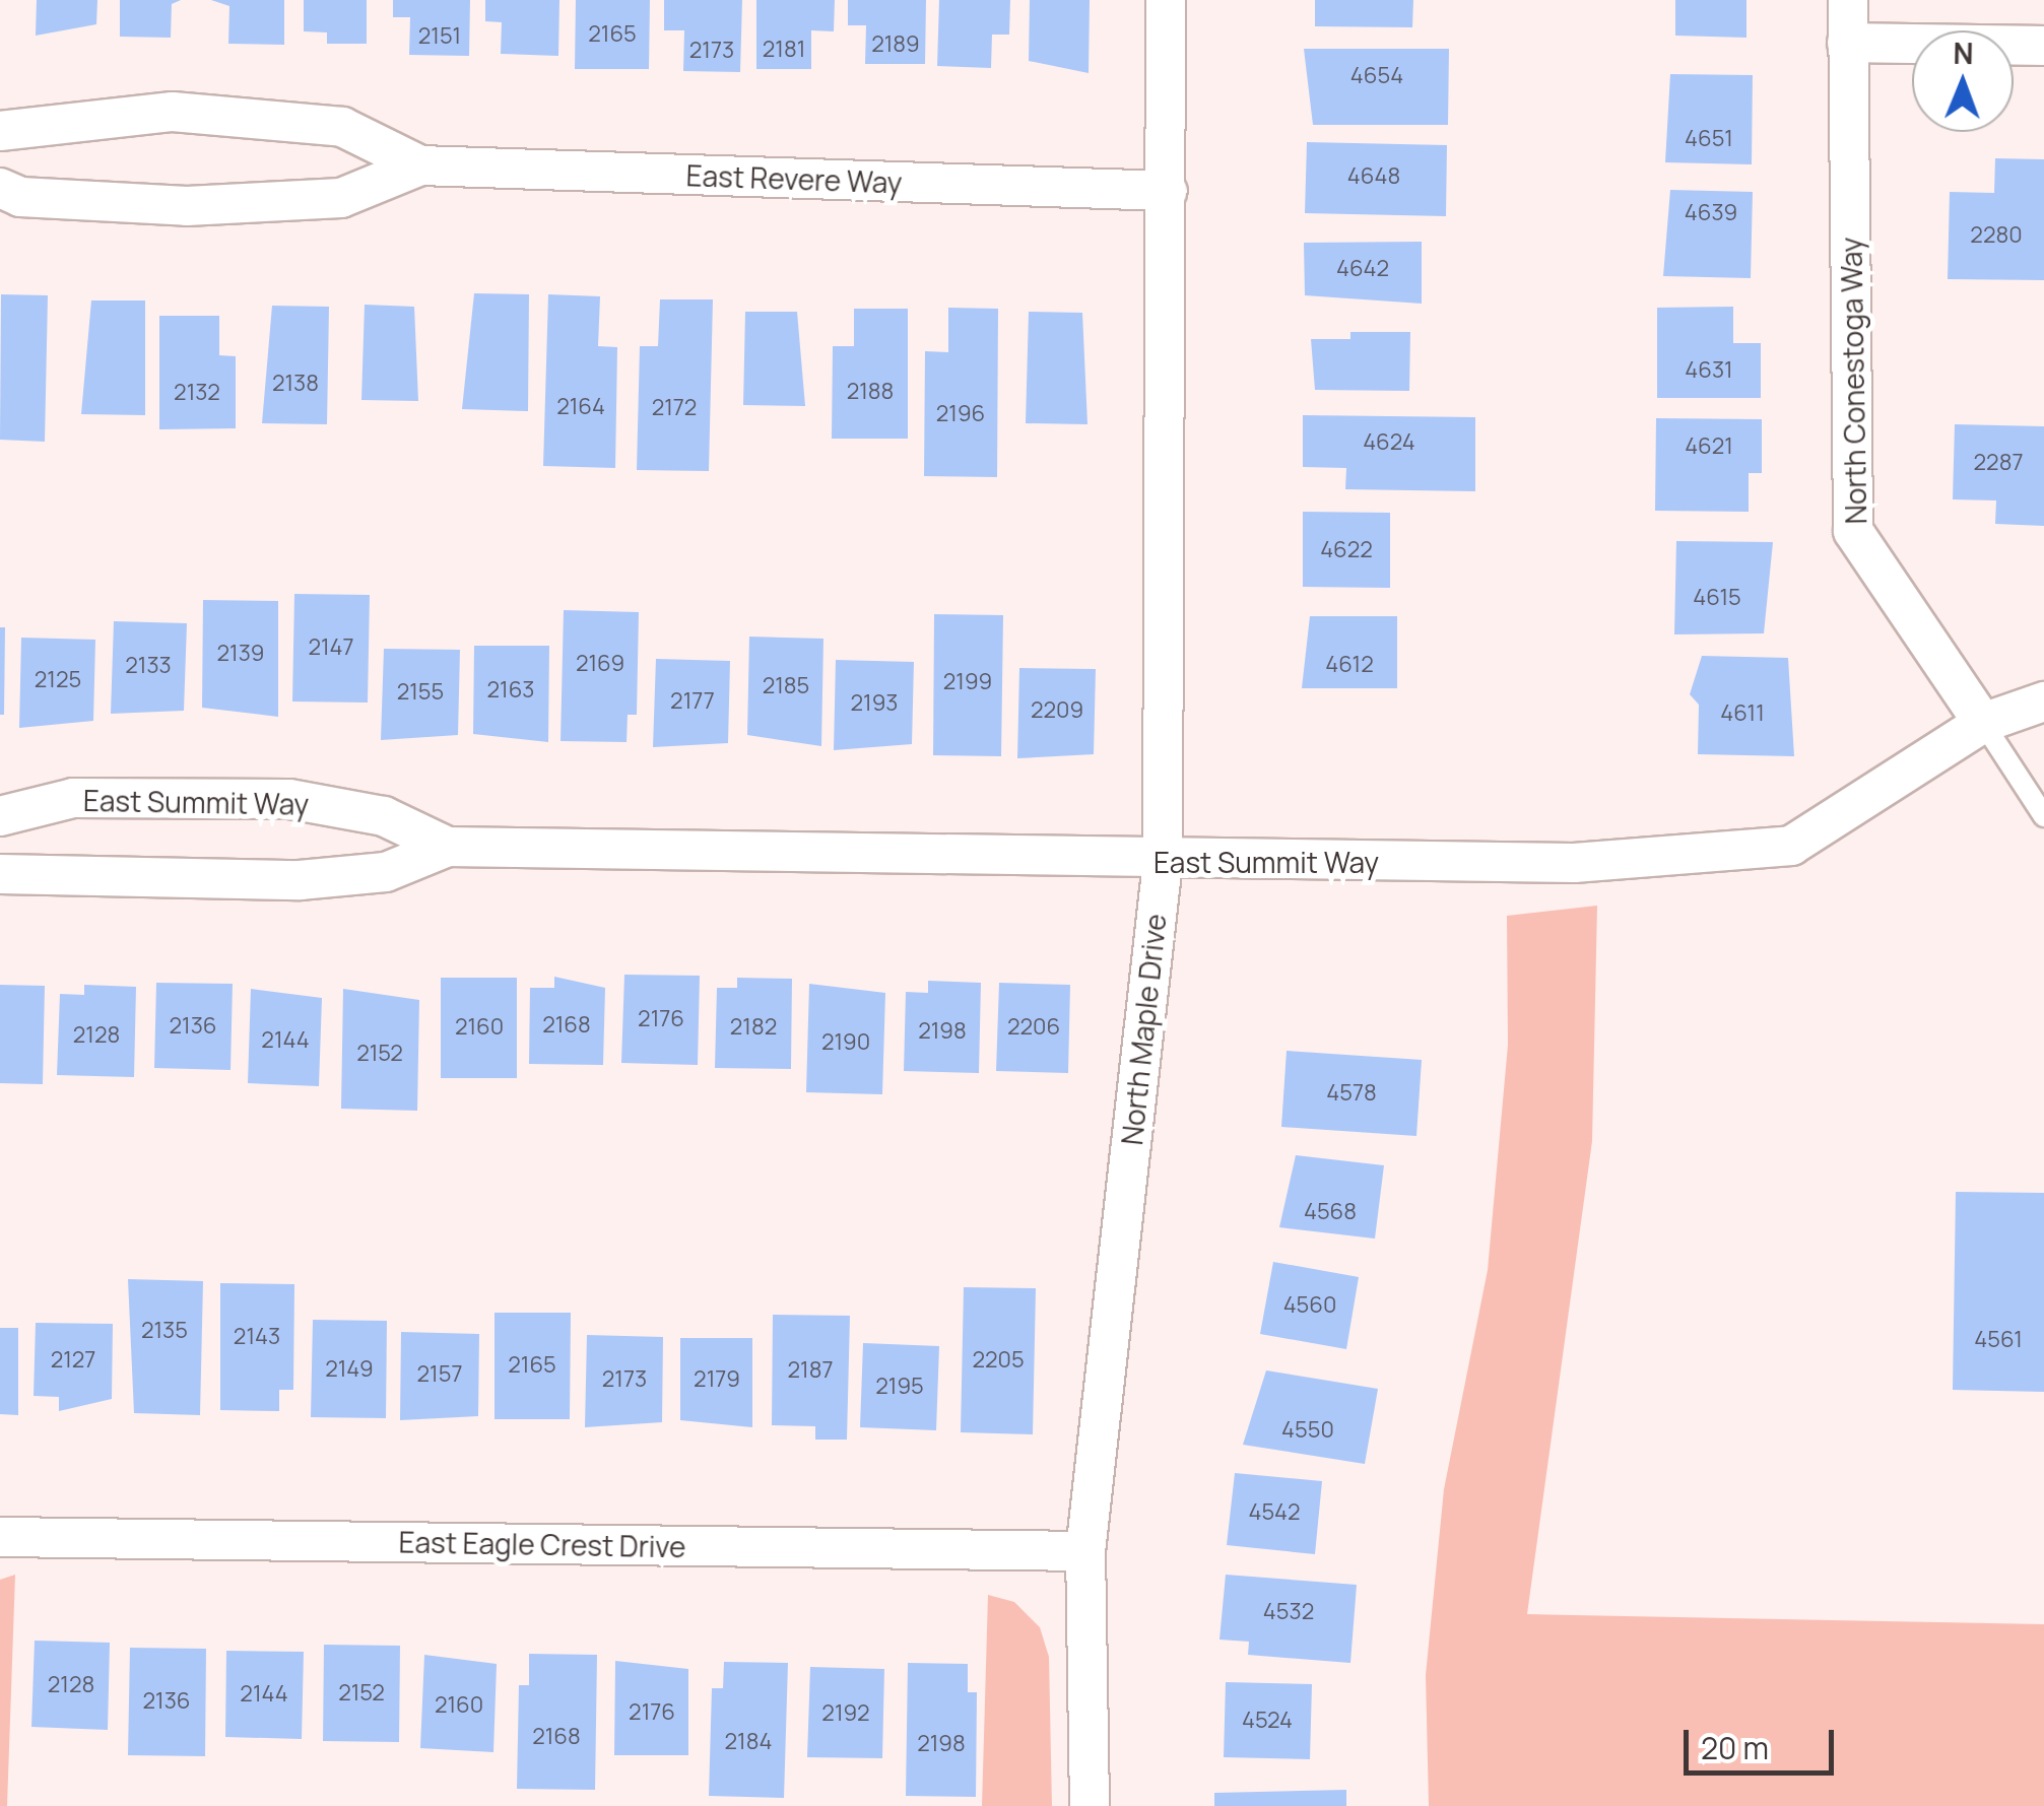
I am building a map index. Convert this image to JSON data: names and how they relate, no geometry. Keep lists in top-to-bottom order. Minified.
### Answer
{"streets":{"street":["East Revere Way","North Conestoga Way","East Summit Way","North Maple Drive","East Eagle Crest Drive"]},"crossings":[["East Revere Way","North Maple Drive"],["North Conestoga Way","East Summit Way"],["East Summit Way","North Maple Drive"],["North Maple Drive","East Eagle Crest Drive"]],"house_numbers":["2165","2151","2189","2181","2173","4654","4651","4648","4639","2280","4642","4631","2138","2188","2132","2164","2172","2196","4624","4621","2287","4622","4615","2147","2139","2169","4612","2133","2125","2199","2185","2163","2155","2177","2193","2209","4611","2176","2168","2136","2160","2182","2206","2198","2128","2144","2190","2152","4578","4568","4560","2135","2143","4561","2127","2205","2165","2149","2187","2157","2173","2179","2195","4550","4542","4532","2128","2152","2144","2136","2160","2176","2192","4524","2168","2184","2198"],"scale_bar":"20 m","north":"top"}
